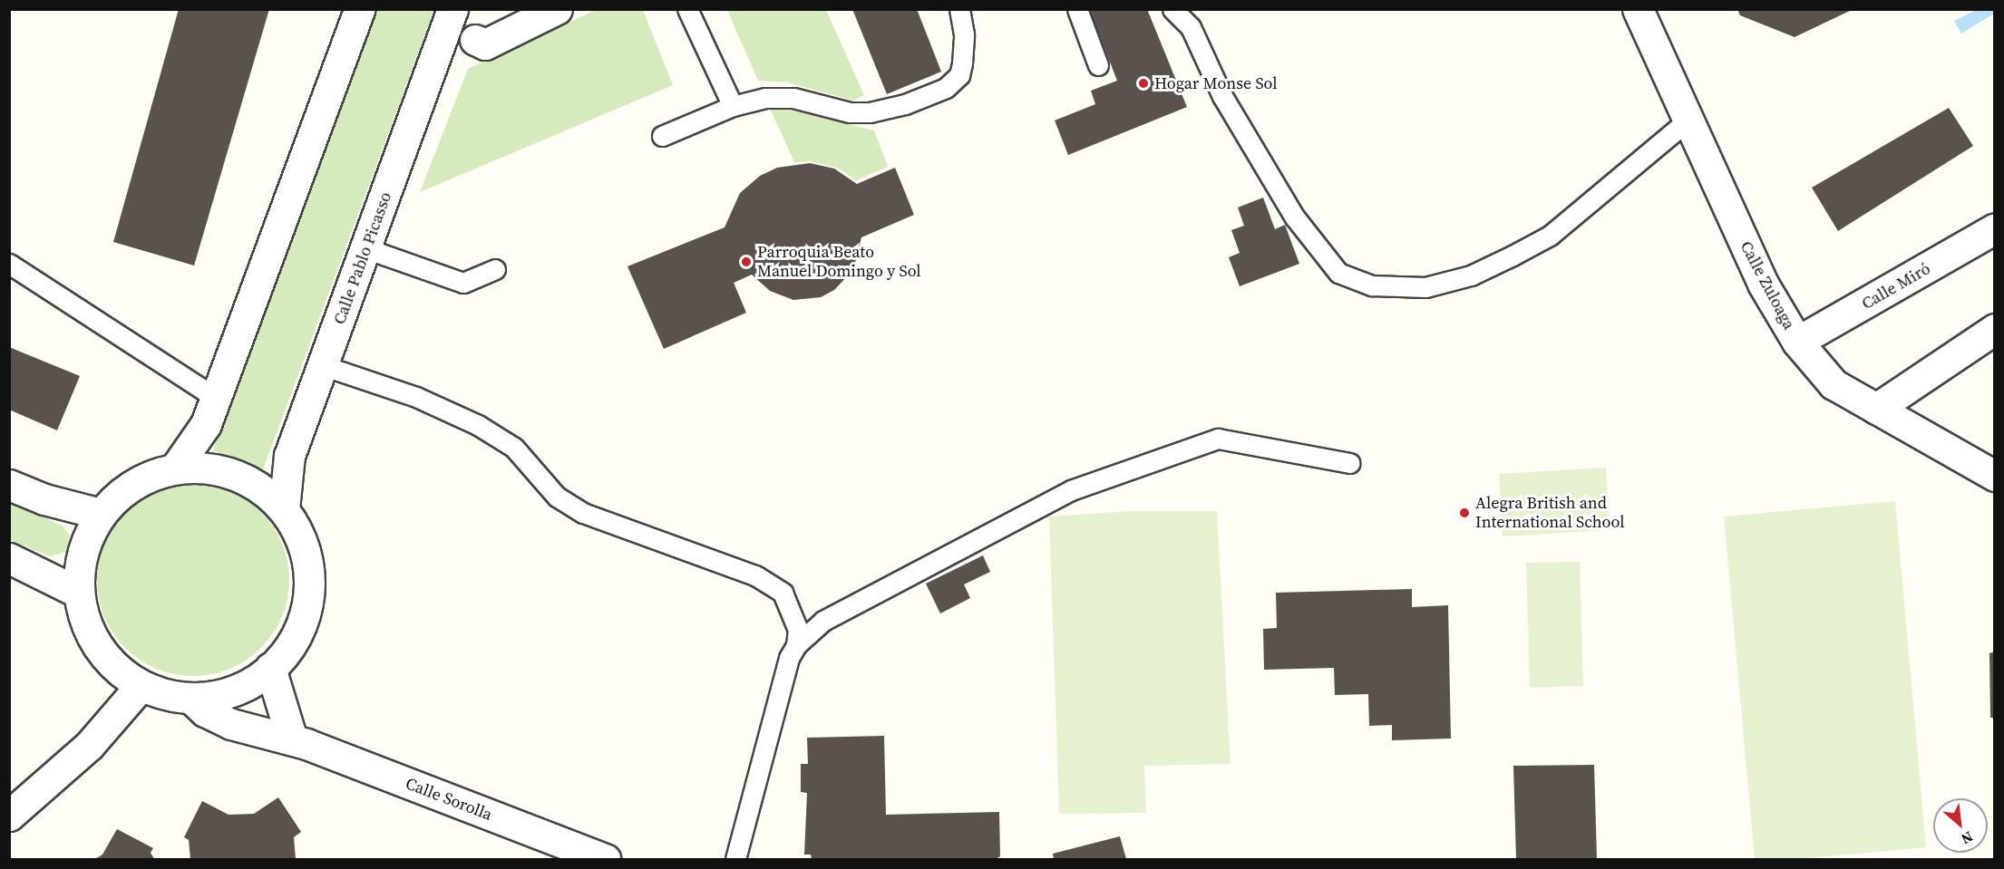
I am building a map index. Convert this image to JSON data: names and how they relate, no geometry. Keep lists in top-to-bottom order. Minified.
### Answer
{"streets":{"street":["Calle Pablo Picasso","Calle Zuloaga","Calle Miró","Calle Sorolla"]},"crossings":[["Calle Zuloaga","Calle Miró"]],"places":["Hogar Monse Sol","Parroquia Beato Manuel Domingo y Sol","Alegra British and International School"],"north":"bottom right"}
